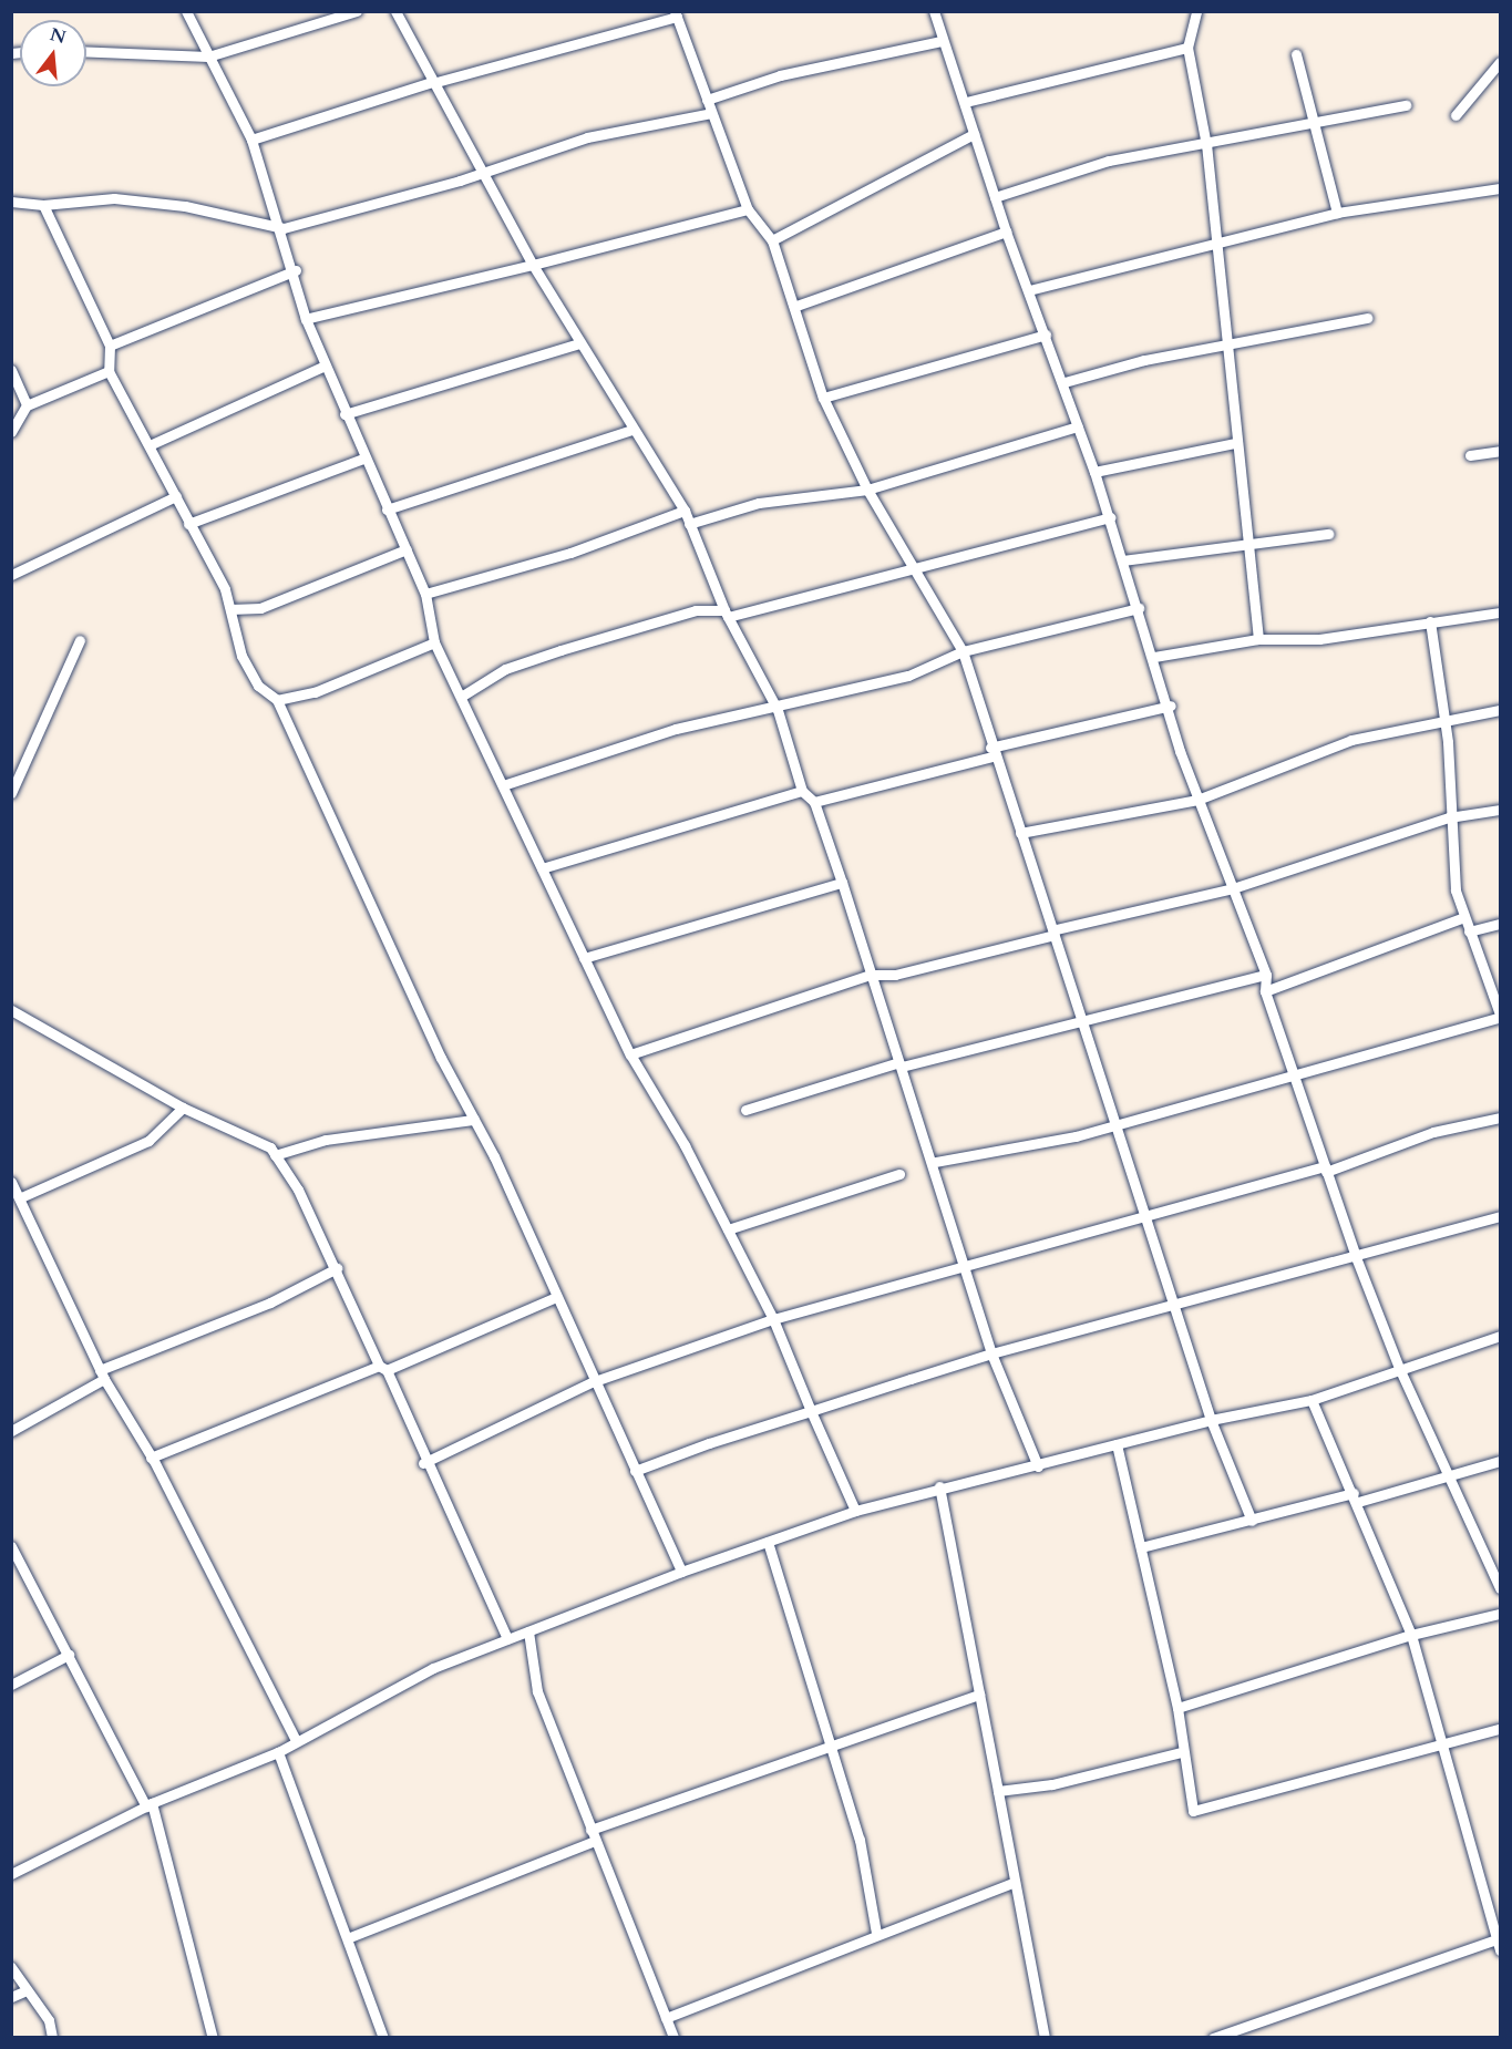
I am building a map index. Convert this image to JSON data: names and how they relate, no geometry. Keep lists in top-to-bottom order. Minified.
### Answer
{"north":"top"}
